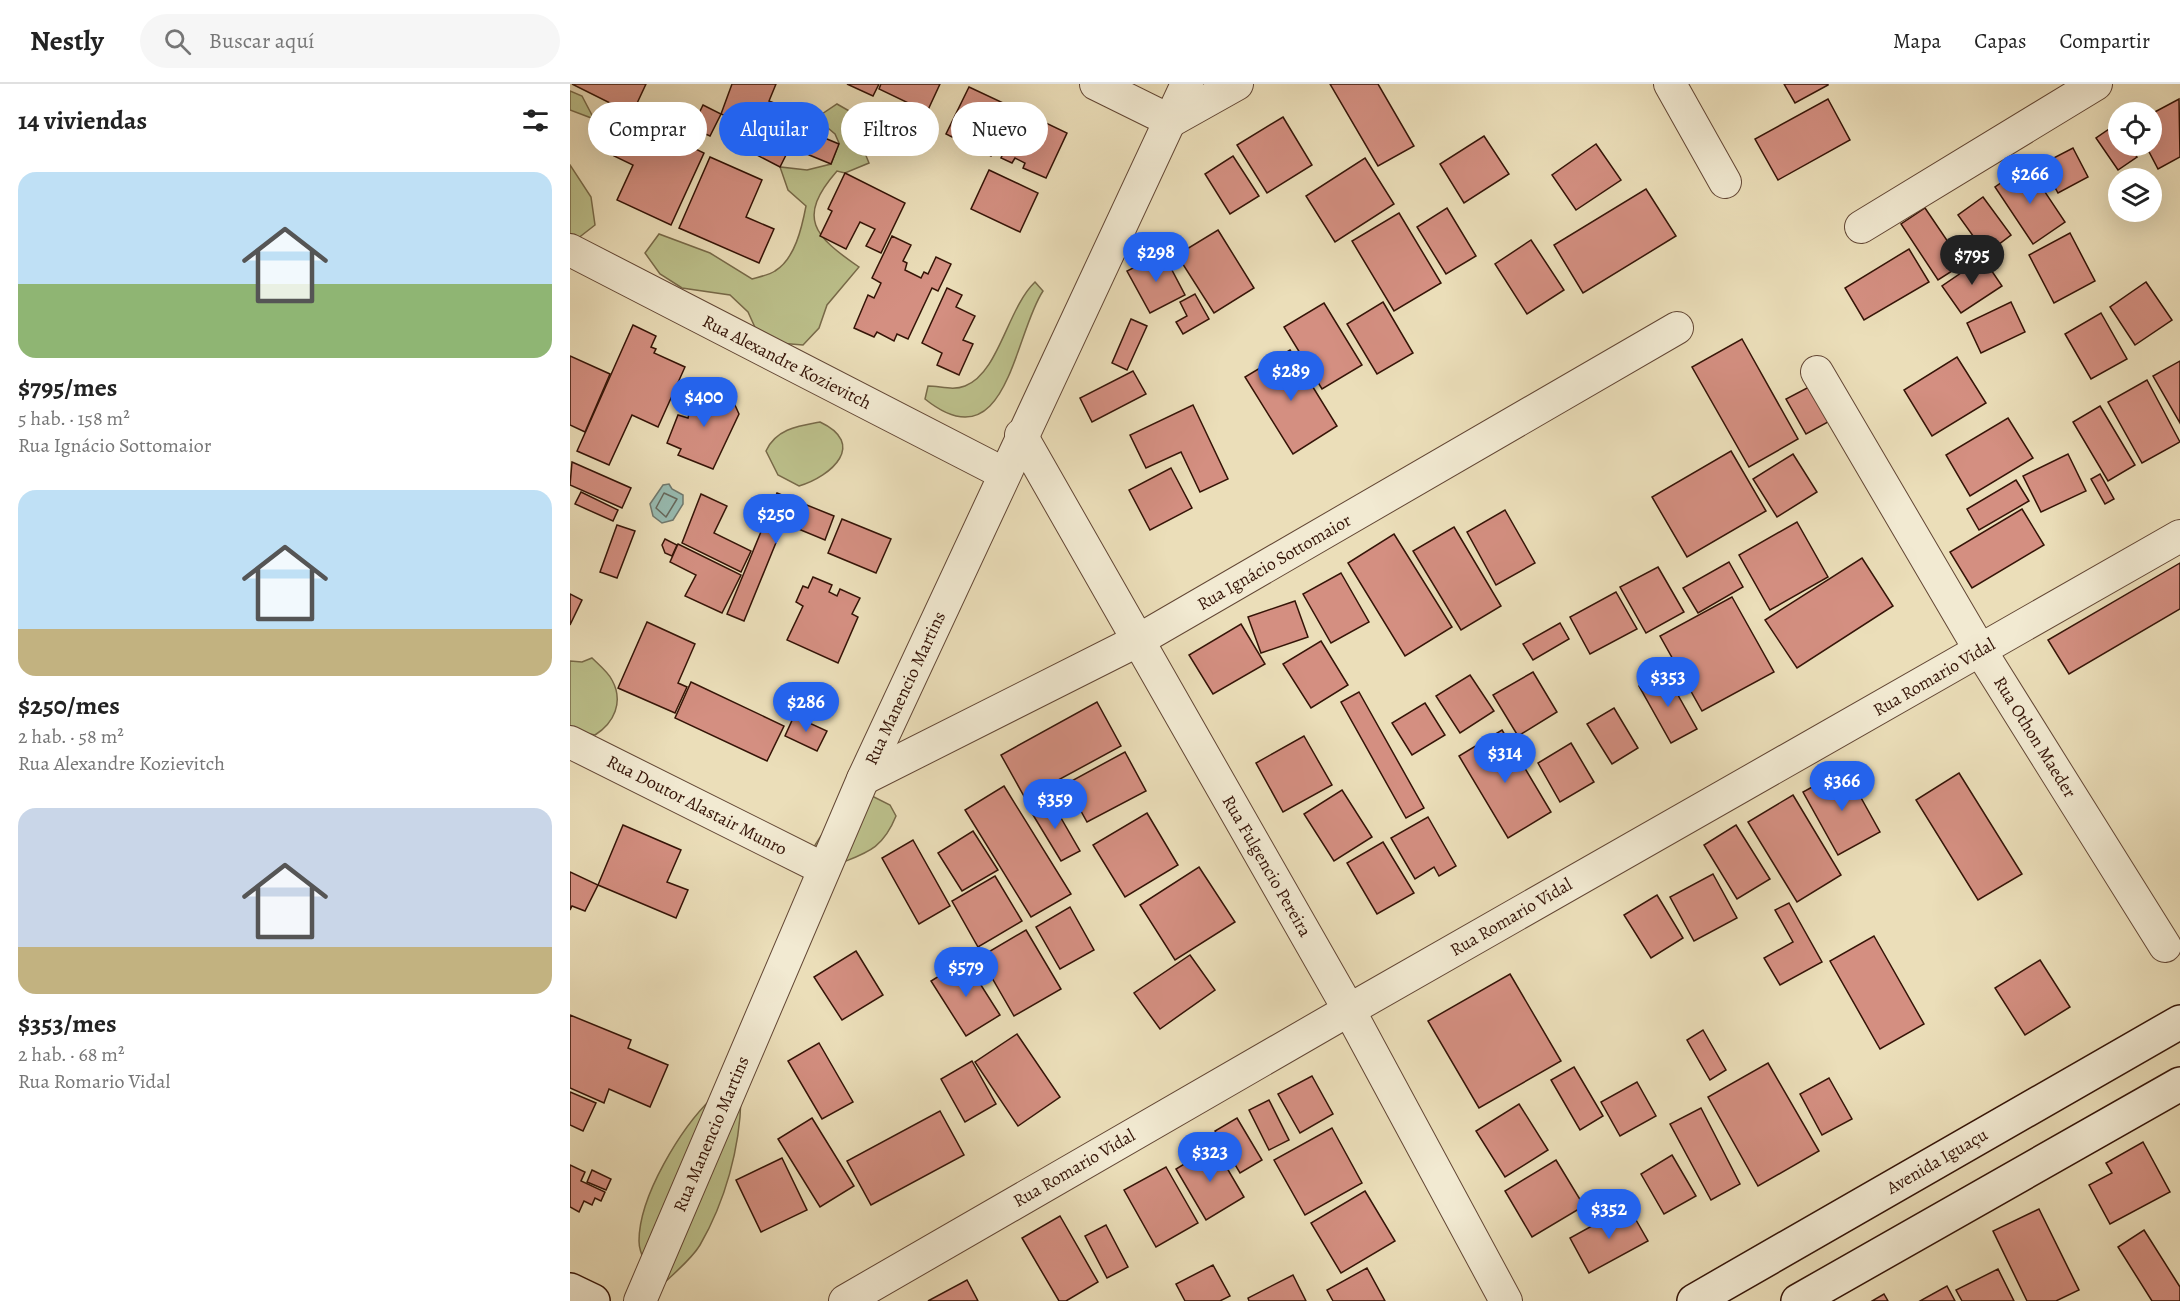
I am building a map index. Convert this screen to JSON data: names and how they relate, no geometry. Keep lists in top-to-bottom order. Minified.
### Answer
{"streets":{"street":["Rua Alexandre Kozievitch","Rua Ignácio Sottomaior","Rua Romario Vidal","Rua Manencio Martins","Rua Othon Maeder","Rua Doutor Alastair Munro","Rua Fulgencio Pereira","Avenida Iguaçu"]},"crossings":[["Rua Alexandre Kozievitch","Rua Manencio Martins"],["Rua Ignácio Sottomaior","Rua Manencio Martins"],["Rua Ignácio Sottomaior","Rua Fulgencio Pereira"],["Rua Romario Vidal","Rua Othon Maeder"],["Rua Romario Vidal","Rua Fulgencio Pereira"],["Rua Manencio Martins","Rua Doutor Alastair Munro"],["Rua Manencio Martins","Rua Fulgencio Pereira"]],"page":{"header":"Nestly","search":"Buscar aquí","nav":["Mapa","Capas","Compartir"],"heading":"14 viviendas","chip":["Comprar","Alquilar","Filtros","Nuevo"],"price":["$266","$298","$795","$289","$400","$250","$353","$286","$314","$366","$359","$579","$323","$352"],"list":[{"name":"$795/mes","note":"5 hab. · 158 m² · Rua Ignácio Sottomaior"},{"name":"$250/mes","note":"2 hab. · 58 m² · Rua Alexandre Kozievitch"},{"name":"$353/mes","note":"2 hab. · 68 m² · Rua Romario Vidal"}]}}
